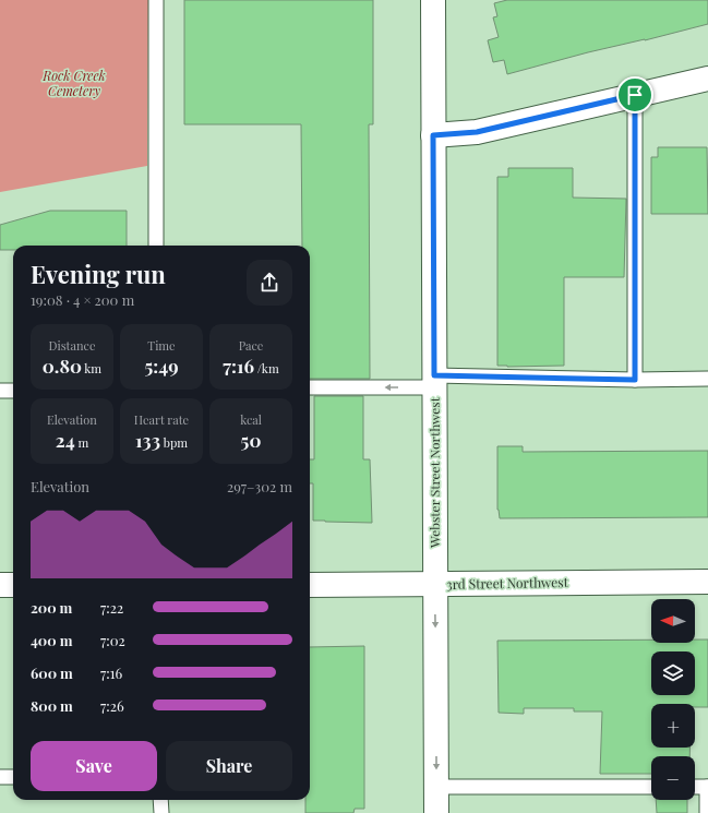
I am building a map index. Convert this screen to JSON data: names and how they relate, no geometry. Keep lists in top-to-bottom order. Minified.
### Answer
{"streets":{"street":["Webster Street Northwest","3rd Street Northwest"]},"crossings":[["Webster Street Northwest","3rd Street Northwest"]],"parks":["Rock Creek Cemetery"],"north":"left","page":{"heading":["Evening run","19:08 · 4 × 200 m"],"stats":[["Distance","0.80 km"],["Time","5:49"],["Pace","7:16 /km"],["Elevation","24 m"],["Heart rate","133 bpm"],["kcal","50"]],"chart":["Elevation","297–302 m"],"list":[{"name":"200 m","note":"7:22"},{"name":"400 m","note":"7:02"},{"name":"600 m","note":"7:16"},{"name":"800 m","note":"7:26"}],"map_buttons":["+","−"],"buttons":["Save","Share"]}}
